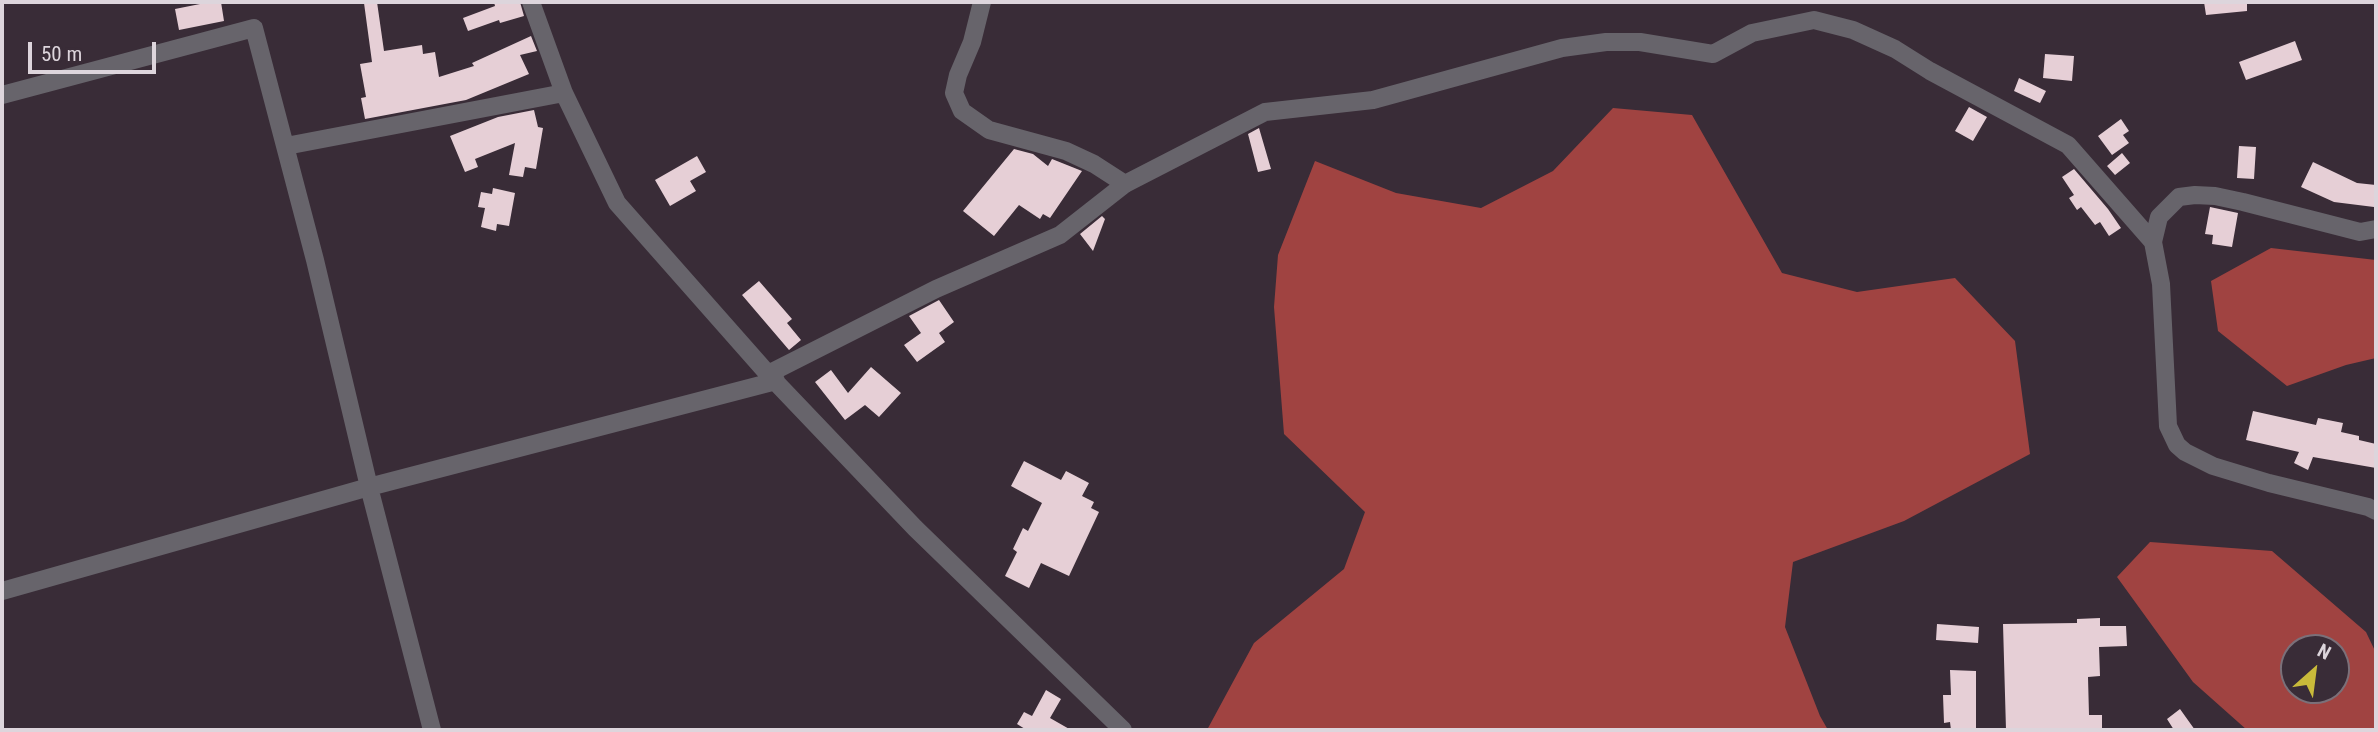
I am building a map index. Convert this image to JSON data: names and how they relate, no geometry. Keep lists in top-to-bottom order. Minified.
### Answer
{"scale_bar":"50 m","north":"top right"}
